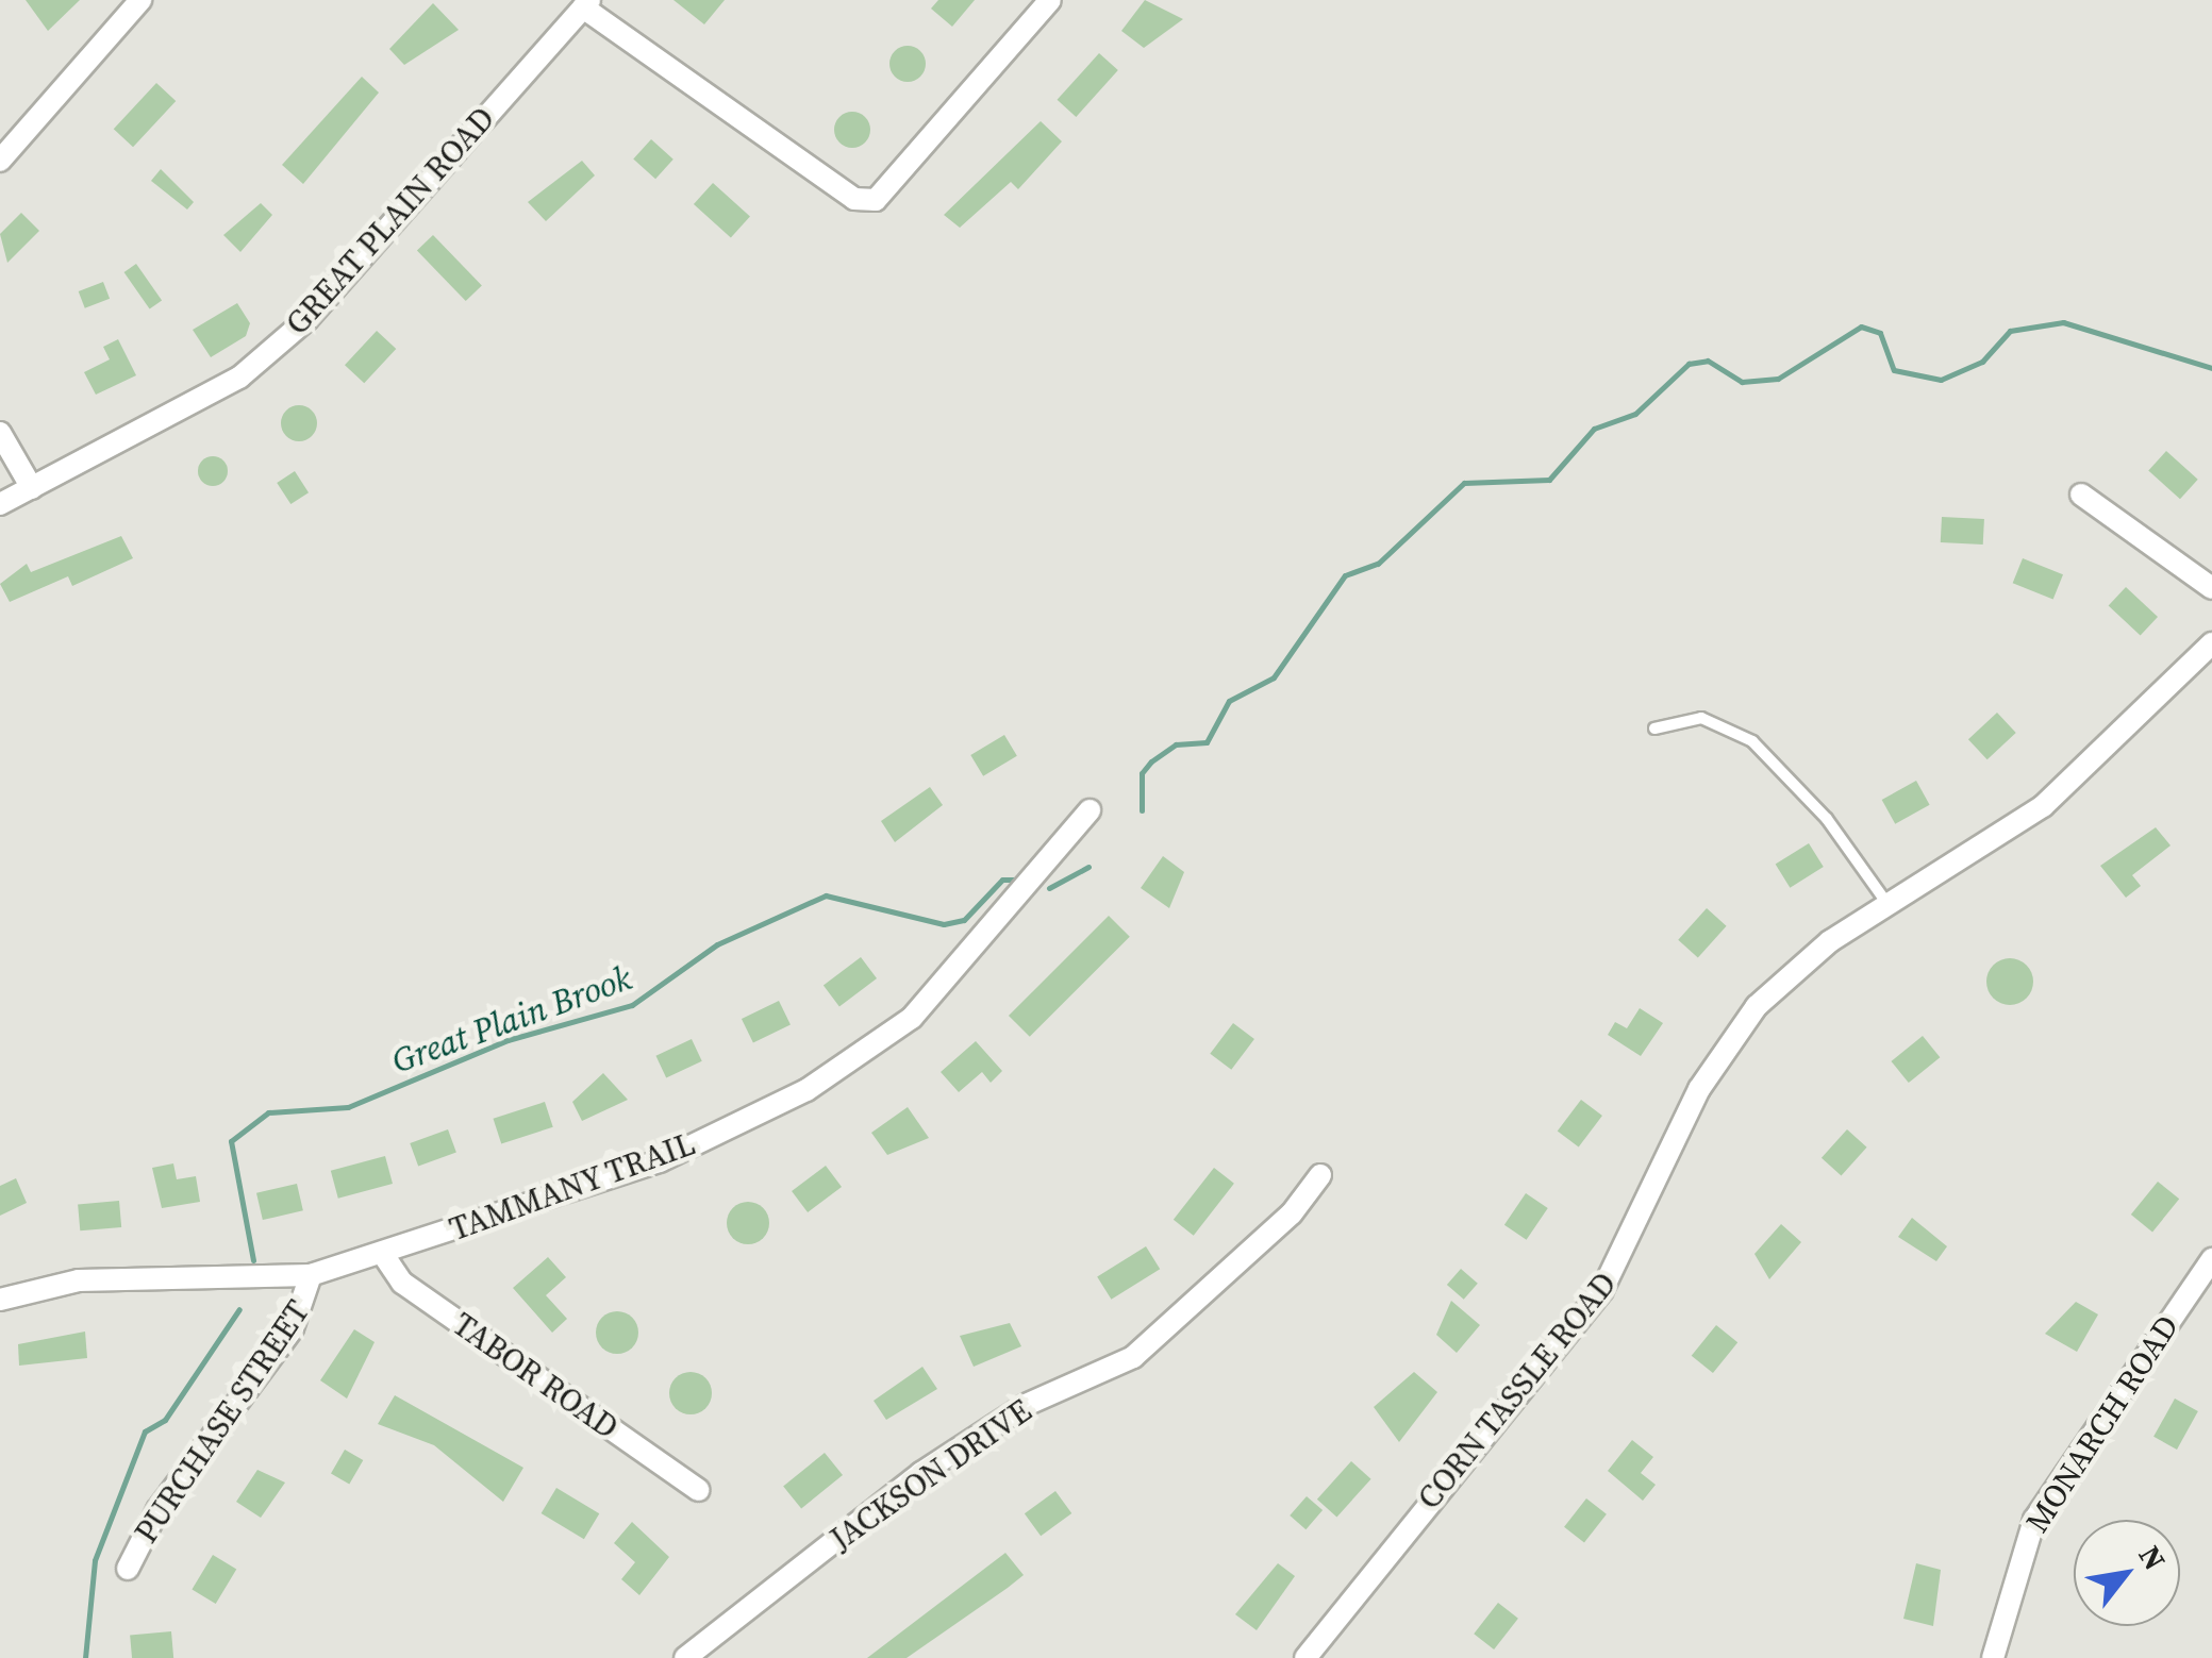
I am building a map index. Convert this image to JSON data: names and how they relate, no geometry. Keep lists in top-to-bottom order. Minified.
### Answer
{"streets":{"street":["GREAT PLAIN ROAD","TAMMANY TRAIL","TABOR ROAD","CORN TASSLE ROAD","PURCHASE STREET","MONARCH ROAD","JACKSON DRIVE"]},"crossings":[["TAMMANY TRAIL","TABOR ROAD"],["TAMMANY TRAIL","PURCHASE STREET"]],"water":["Great Plain Brook"],"north":"top right"}
